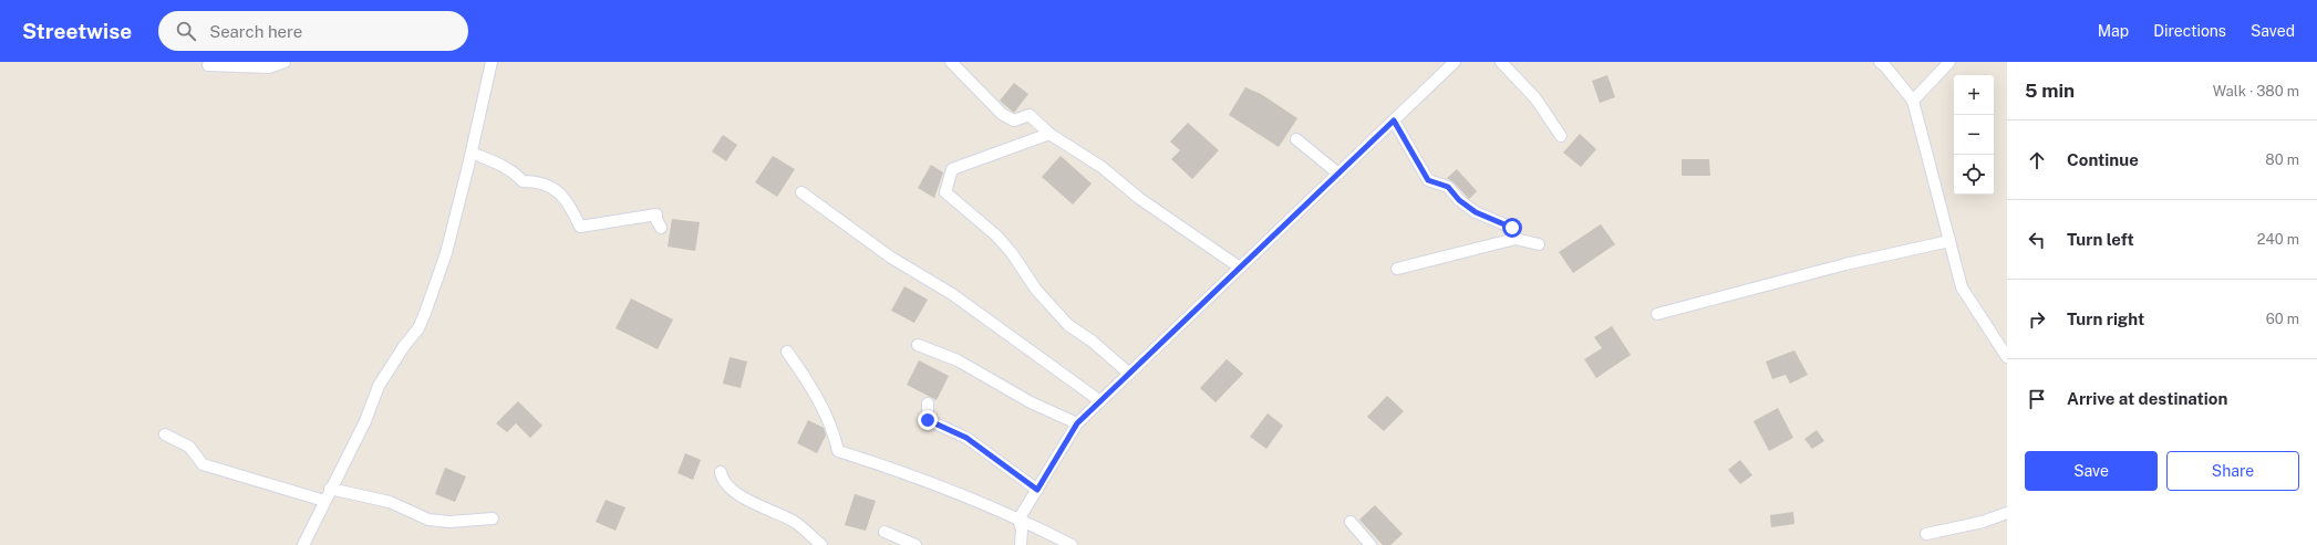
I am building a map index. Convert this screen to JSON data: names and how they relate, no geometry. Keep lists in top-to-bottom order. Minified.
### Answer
{"page":{"header":"Streetwise","search":"Search here","nav":["Map","Directions","Saved"],"heading":["5 min","Walk · 380 m"],"map_buttons":["+","−"],"list":[["Continue","80 m"],["Turn left","240 m"],["Turn right","60 m"],"Arrive at destination"],"buttons":["Save","Share"]}}
